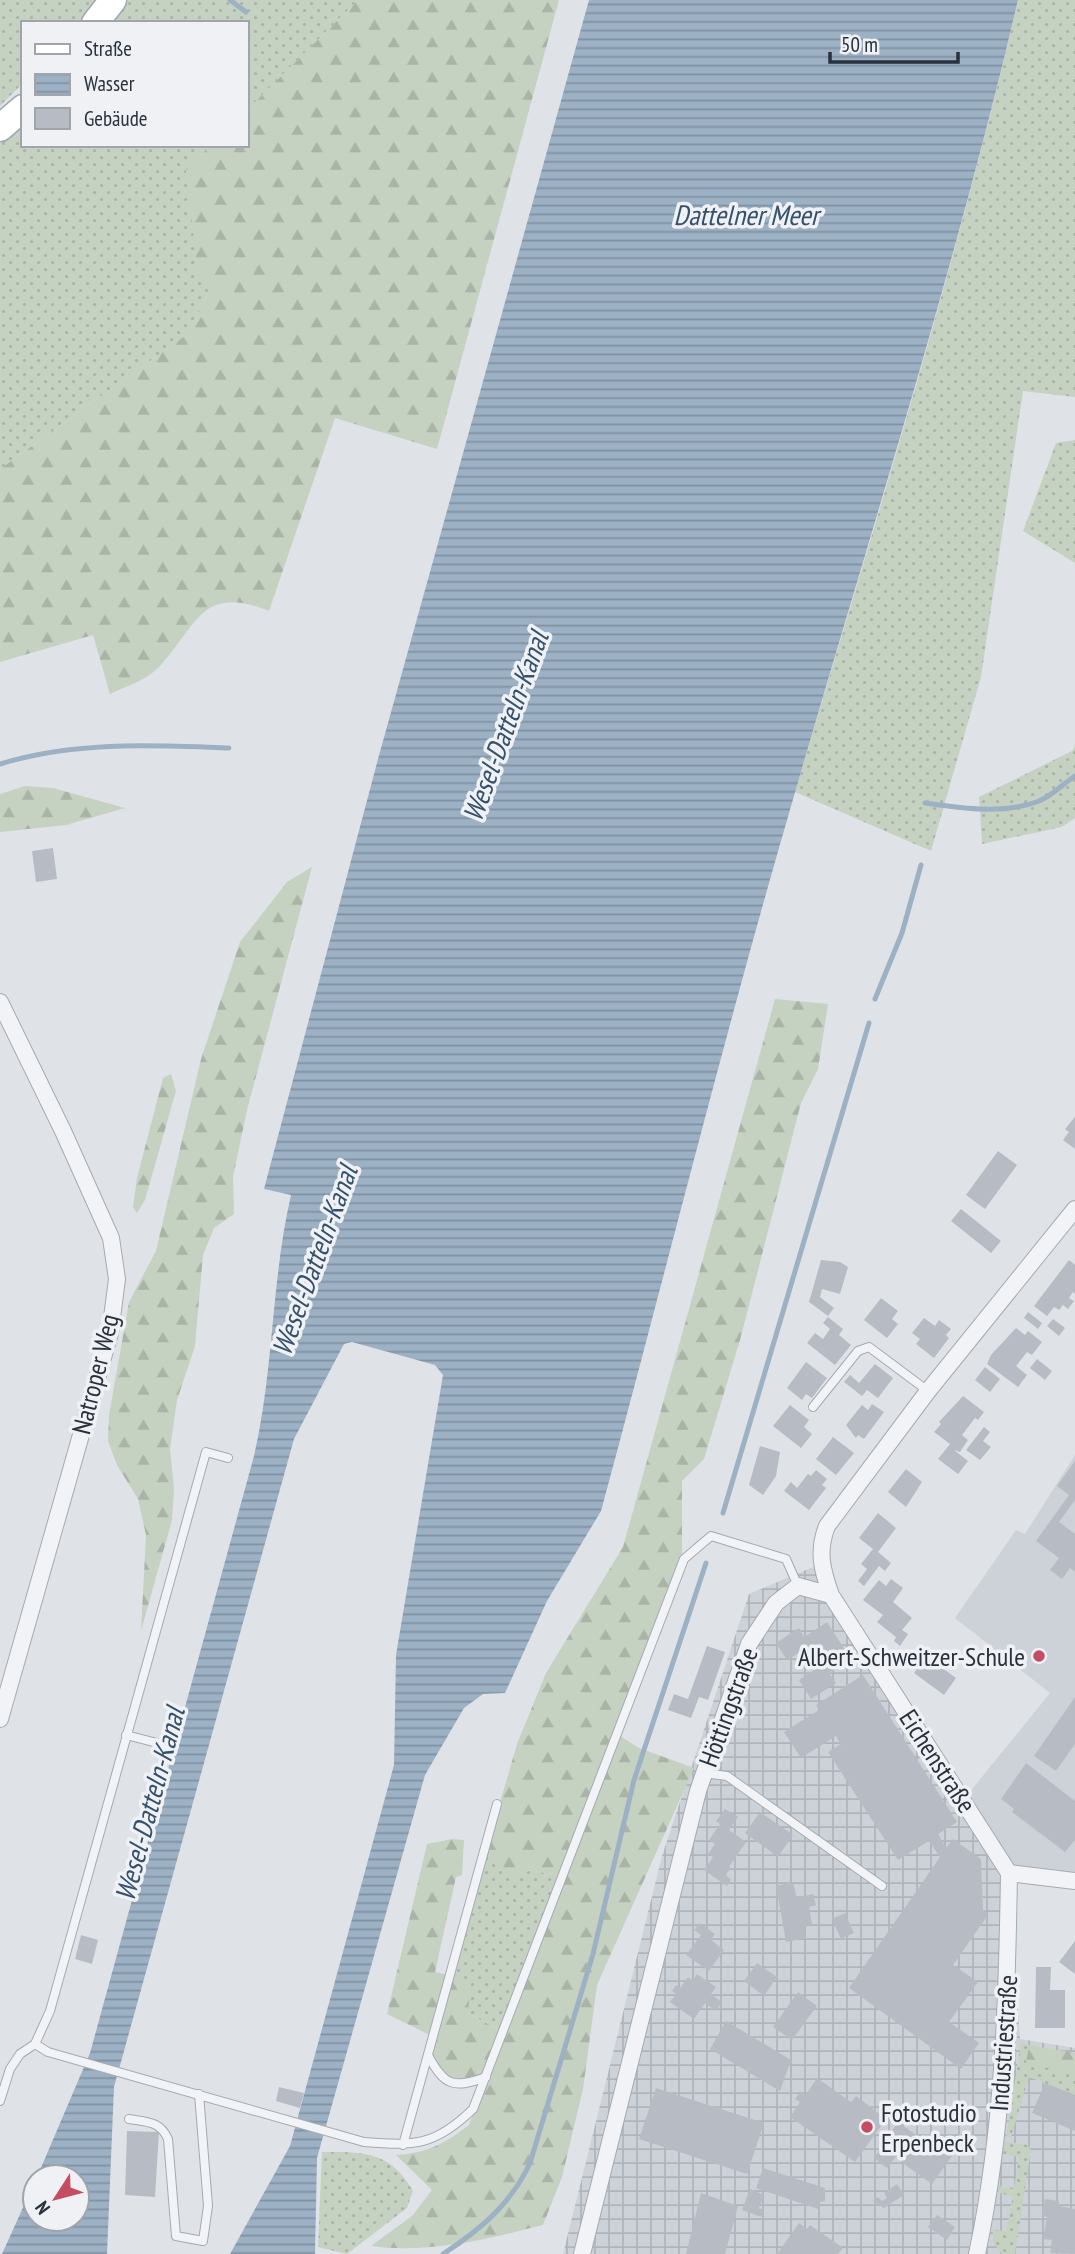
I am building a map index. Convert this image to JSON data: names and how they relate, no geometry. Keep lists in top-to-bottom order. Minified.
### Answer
{"streets":{"street":["Natroper Weg","Höttingstraße","Eichenstraße","Industriestraße"]},"crossings":[["Eichenstraße","Industriestraße"]],"water":["Dattelner Meer","Wesel-Datteln-Kanal"],"places":["Albert-Schweitzer-Schule","Fotostudio Erpenbeck"],"legend":["Straße","Wasser","Gebäude"],"scale_bar":"50 m","north":"bottom left"}
